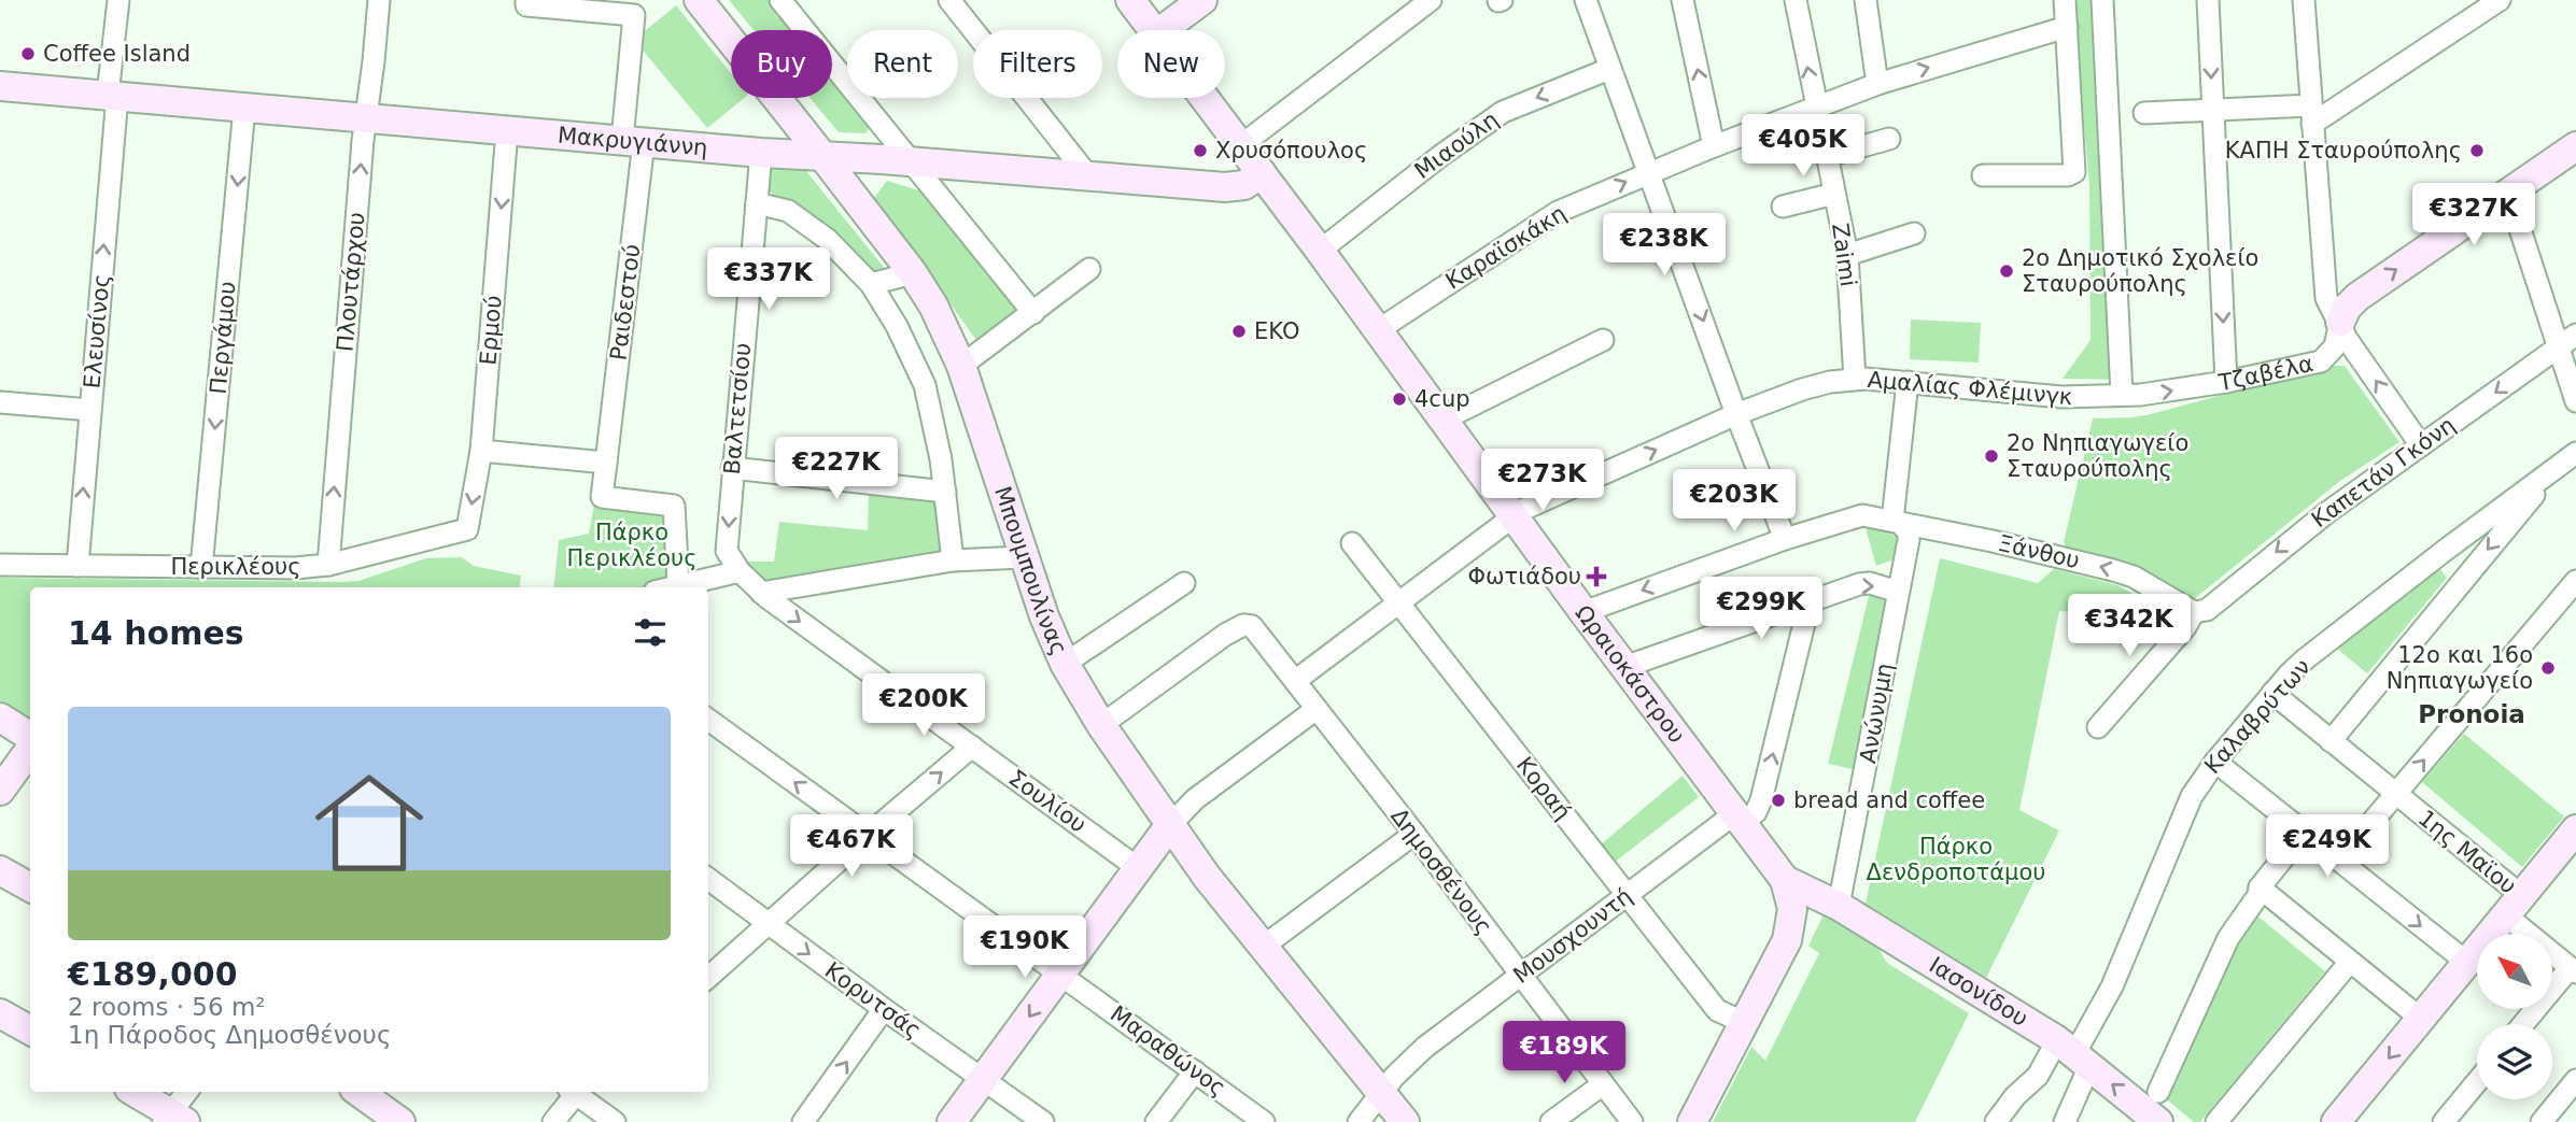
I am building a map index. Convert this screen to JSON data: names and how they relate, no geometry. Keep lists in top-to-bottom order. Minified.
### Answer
{"streets":{"street":["Μακρυγιάννη","Μιαούλη","Καραϊσκάκη","Zaimi","Πλουτάρχου","Ραιδεστού","Ερμού","Ελευσίνος","Περγάμου","Τζαβέλα","Αμαλίας Φλέμινγκ","Βαλτετσίου","Καπετάν Γκόνη","Ξάνθου","Περικλέους","Μπουμπουλίνας","Ωραιοκάστρου","Ανώνυμη","Καλαβρύτων","Κοραή","Σουλίου","1ης Μαϊου","Δημοσθένους","Μουσχουντή","Ιασονίδου","Κορυτσάς","Μαραθώνος"]},"crossings":[["Μακρυγιάννη","Πλουτάρχου"],["Μακρυγιάννη","Ραιδεστού"],["Μακρυγιάννη","Ερμού"],["Μακρυγιάννη","Ελευσίνος"],["Μακρυγιάννη","Περγάμου"],["Μακρυγιάννη","Βαλτετσίου"],["Μακρυγιάννη","Μπουμπουλίνας"],["Μακρυγιάννη","Ωραιοκάστρου"],["Μιαούλη","Ωραιοκάστρου"],["Καραϊσκάκη","Zaimi"],["Καραϊσκάκη","Ωραιοκάστρου"],["Zaimi","Αμαλίας Φλέμινγκ"],["Πλουτάρχου","Περικλέους"],["Ερμού","Περικλέους"],["Ελευσίνος","Περικλέους"],["Περγάμου","Περικλέους"],["Τζαβέλα","Αμαλίας Φλέμινγκ"],["Αμαλίας Φλέμινγκ","Ωραιοκάστρου"],["Αμαλίας Φλέμινγκ","Κοραή"],["Αμαλίας Φλέμινγκ","Δημοσθένους"],["Βαλτετσίου","Σουλίου"],["Καπετάν Γκόνη","Ξάνθου"],["Ξάνθου","Ωραιοκάστρου"],["Ξάνθου","Ανώνυμη"],["Μπουμπουλίνας","Δημοσθένους"],["Μπουμπουλίνας","Μουσχουντή"],["Ωραιοκάστρου","Κοραή"],["Ωραιοκάστρου","Μουσχουντή"],["Ωραιοκάστρου","Ιασονίδου"],["Ανώνυμη","Ιασονίδου"],["Καλαβρύτων","1ης Μαϊου"],["Καλαβρύτων","Ιασονίδου"],["Κοραή","Μουσχουντή"],["Δημοσθένους","Μουσχουντή"]],"one_way":["Πλουτάρχου","Ερμού","Ελευσίνος","Περγάμου","Καπετάν Γκόνη","Σουλίου"],"districts":["Pronoia"],"parks":["Πάρκο Περικλέους","Πάρκο Δενδροποτάμου"],"places":{"other":["Coffee Island","Χρυσόπουλος","ΚΑΠΗ Σταυρούπολης","2ο Δημοτικό Σχολείο Σταυρούπολης","EKO","4cup","2ο Νηπιαγωγείο Σταυρούπολης","12ο και 16ο Νηπιαγωγείο","bread and coffee"],"health":["Φωτιάδου"]},"north":"top left","page":{"chip":["Buy","Rent","Filters","New"],"price":["€405K","€327K","€238K","€337K","€227K","€273K","€203K","€299K","€342K","€200K","€467K","€249K","€190K","€189K"],"heading":"14 homes","list":[{"name":"€189,000","note":"2 rooms · 56 m² · 1η Πάροδος Δημοσθένους"}]}}
